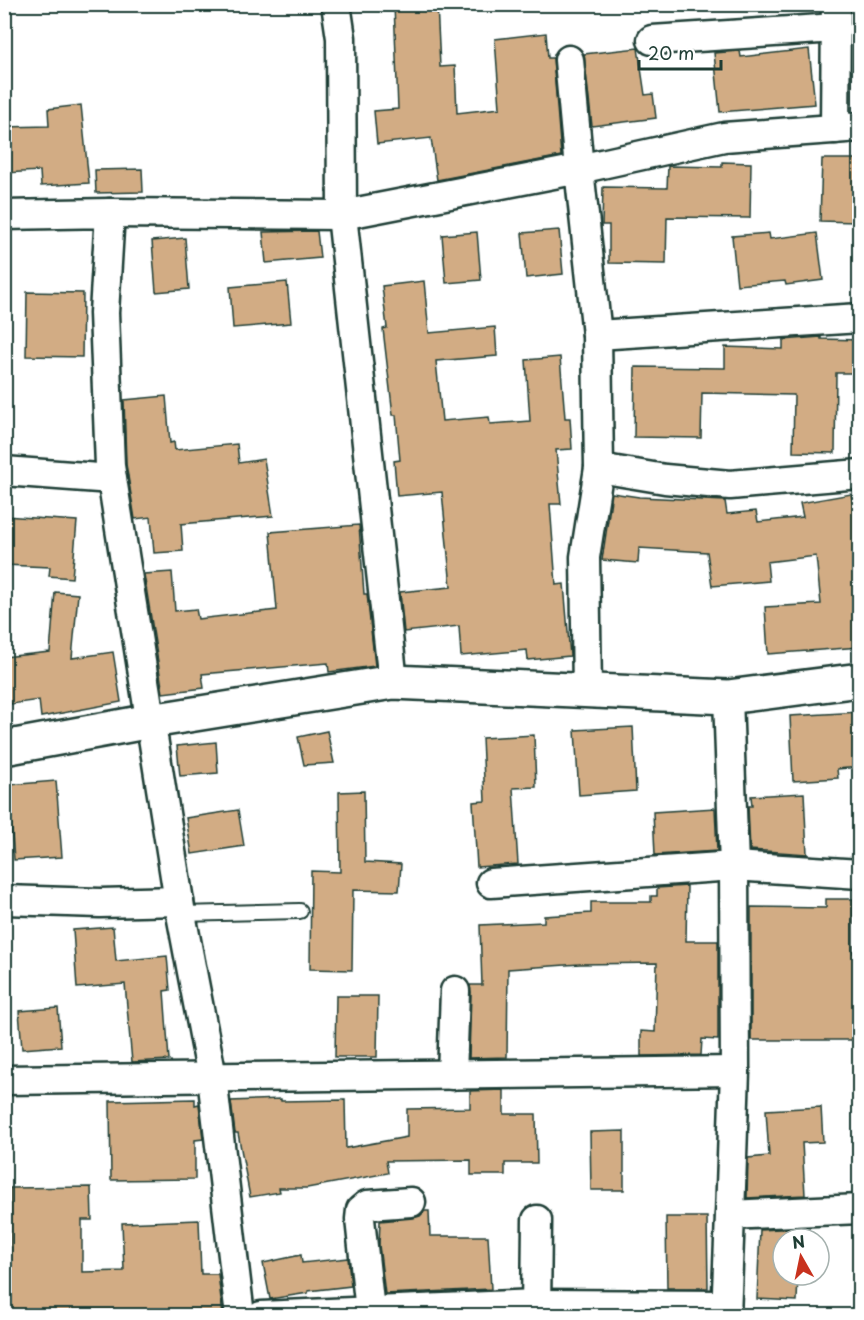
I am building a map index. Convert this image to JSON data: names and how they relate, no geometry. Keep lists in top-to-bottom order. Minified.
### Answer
{"scale_bar":"20 m","north":"top"}
